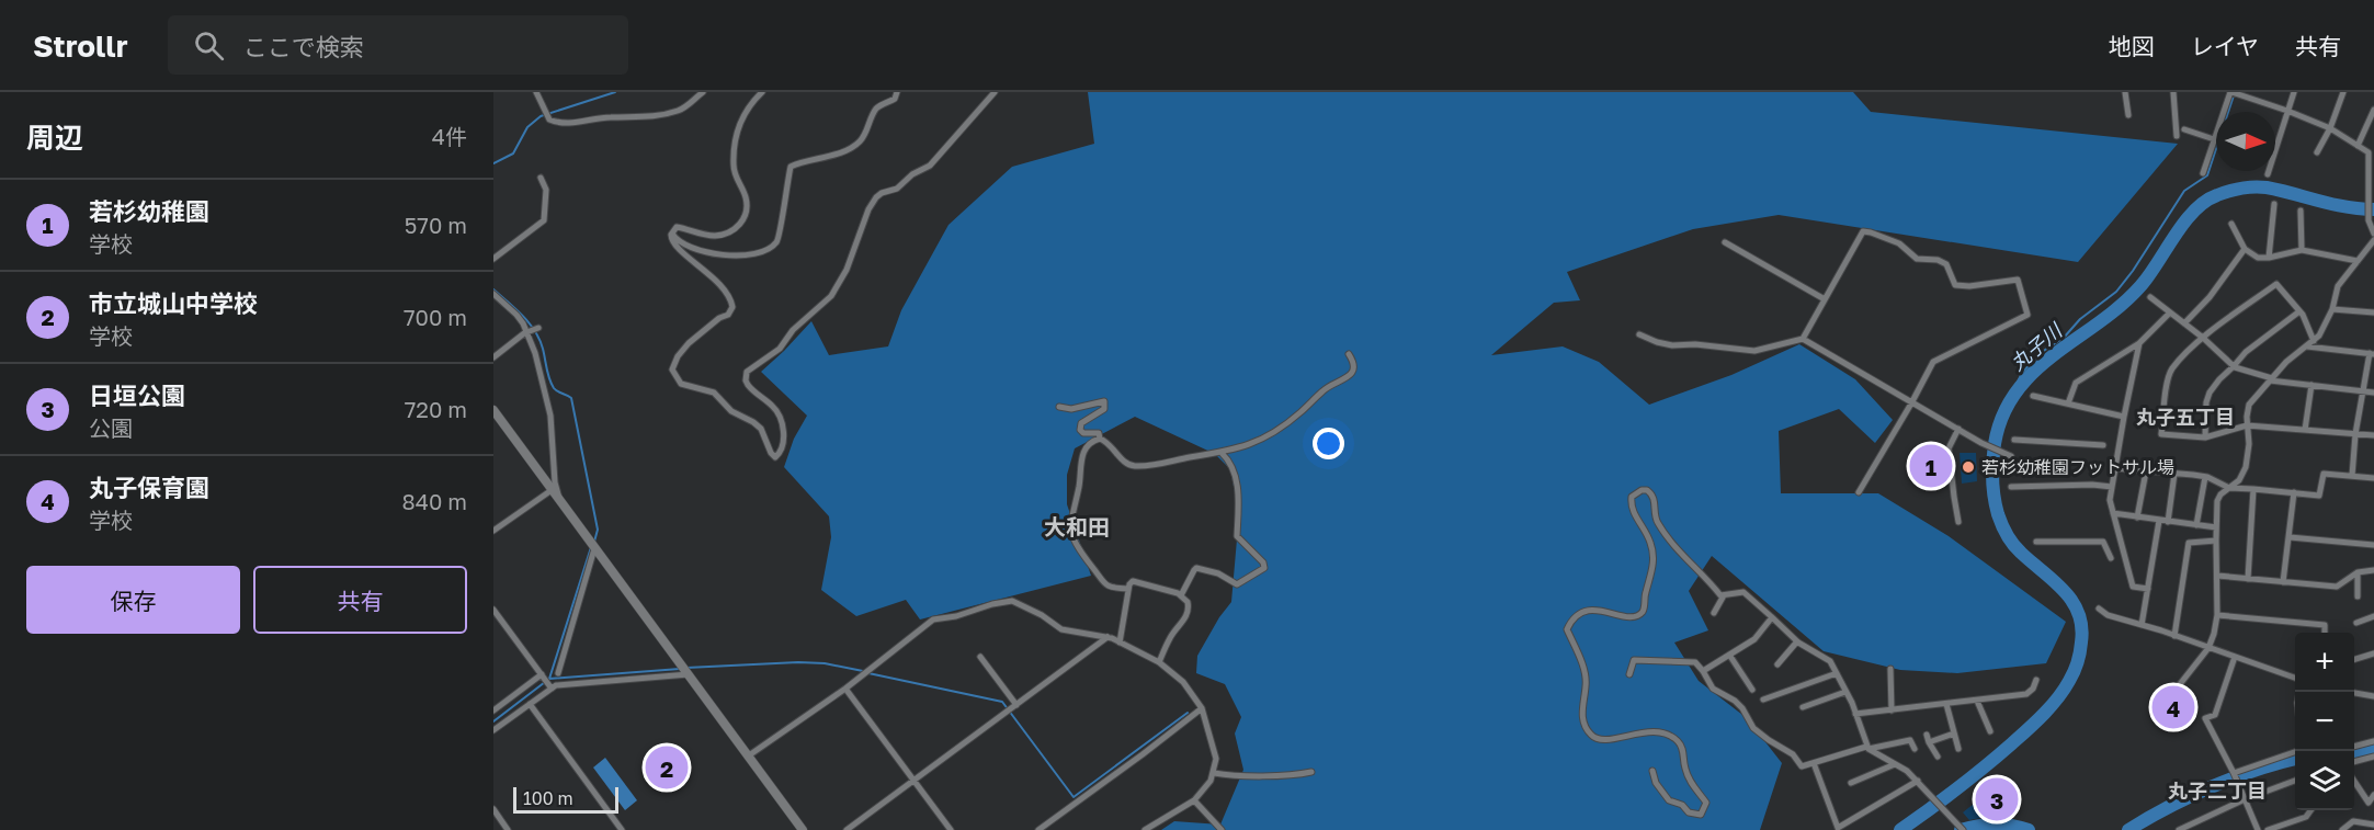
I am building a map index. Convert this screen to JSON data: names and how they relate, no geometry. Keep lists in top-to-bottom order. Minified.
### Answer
{"districts":["丸子五丁目","大和田","丸子二丁目"],"water":["丸子川"],"places":["若杉幼稚園フットサル場"],"scale_bar":"100 m","north":"right","page":{"header":"Strollr","search":"ここで検索","nav":["地図","レイヤ","共有"],"heading":["周辺","4件"],"list":[{"mark":"1","name":"若杉幼稚園","note":"学校","value":"570 m"},{"mark":"2","name":"市立城山中学校","note":"学校","value":"700 m"},{"mark":"3","name":"日垣公園","note":"公園","value":"720 m"},{"mark":"4","name":"丸子保育園","note":"学校","value":"840 m"}],"pins":["1","4","2","3"],"buttons":["保存","共有"],"map_buttons":["+","−"],"scale":"100 m"}}
